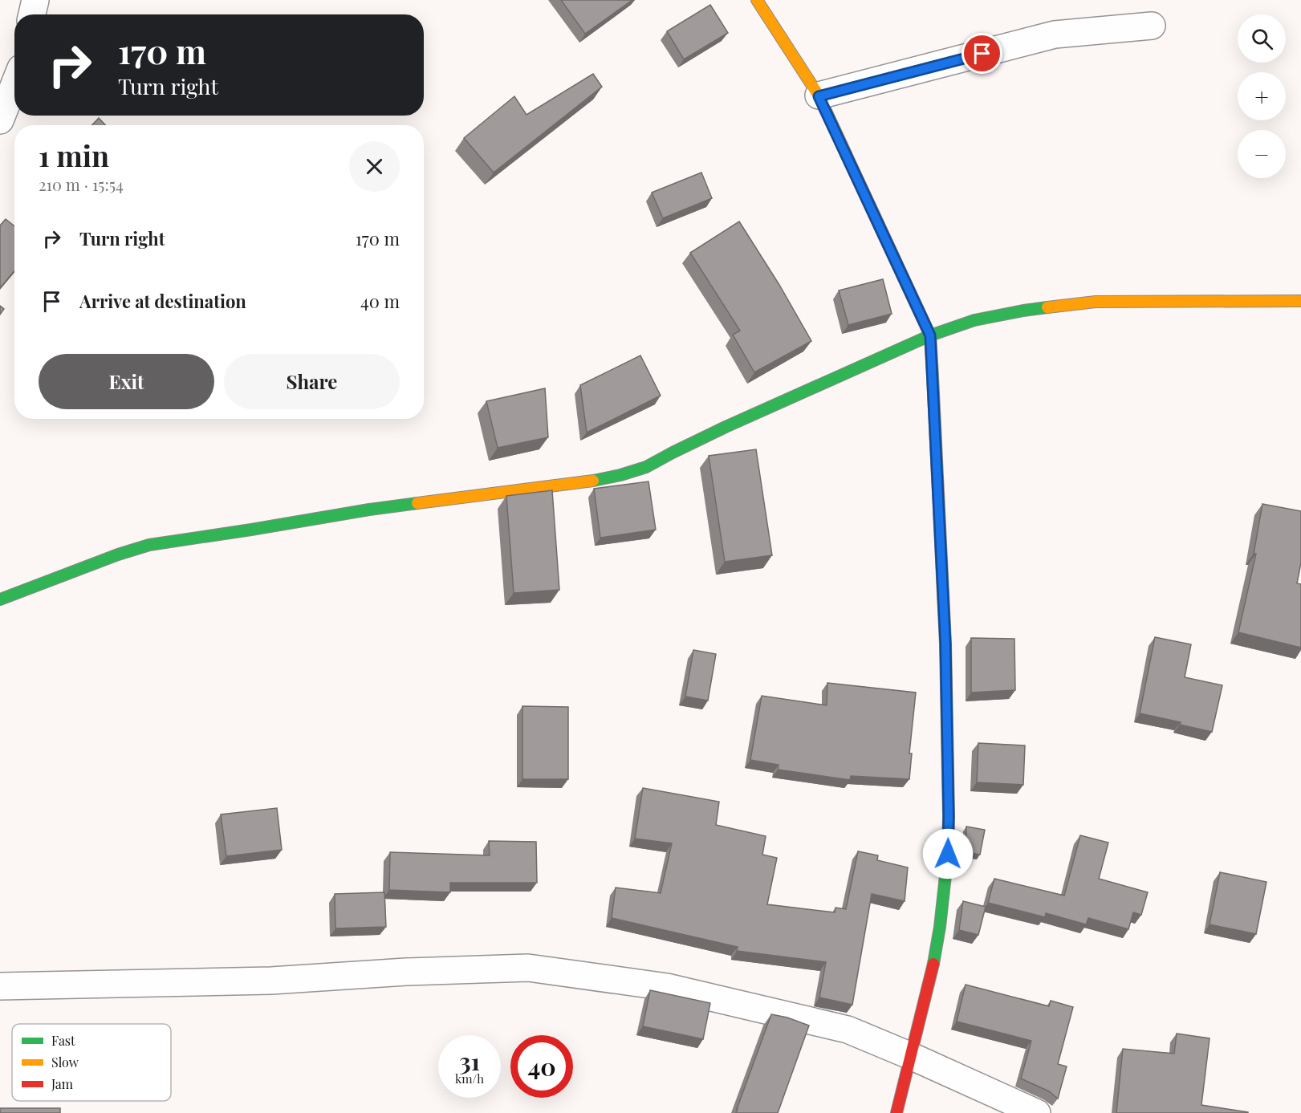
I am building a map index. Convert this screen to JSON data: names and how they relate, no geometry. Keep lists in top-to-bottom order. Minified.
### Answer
{"legend":["Fast","Slow","Jam"],"page":{"map_buttons":["+","−"],"turn":["170 m","Turn right"],"heading":["1 min","210 m · 15:54"],"list":[{"name":"Turn right","value":"170 m"},{"name":"Arrive at destination","value":"40 m"}],"buttons":["Exit","Share"],"speed":"31 km/h","limit":"40"}}
